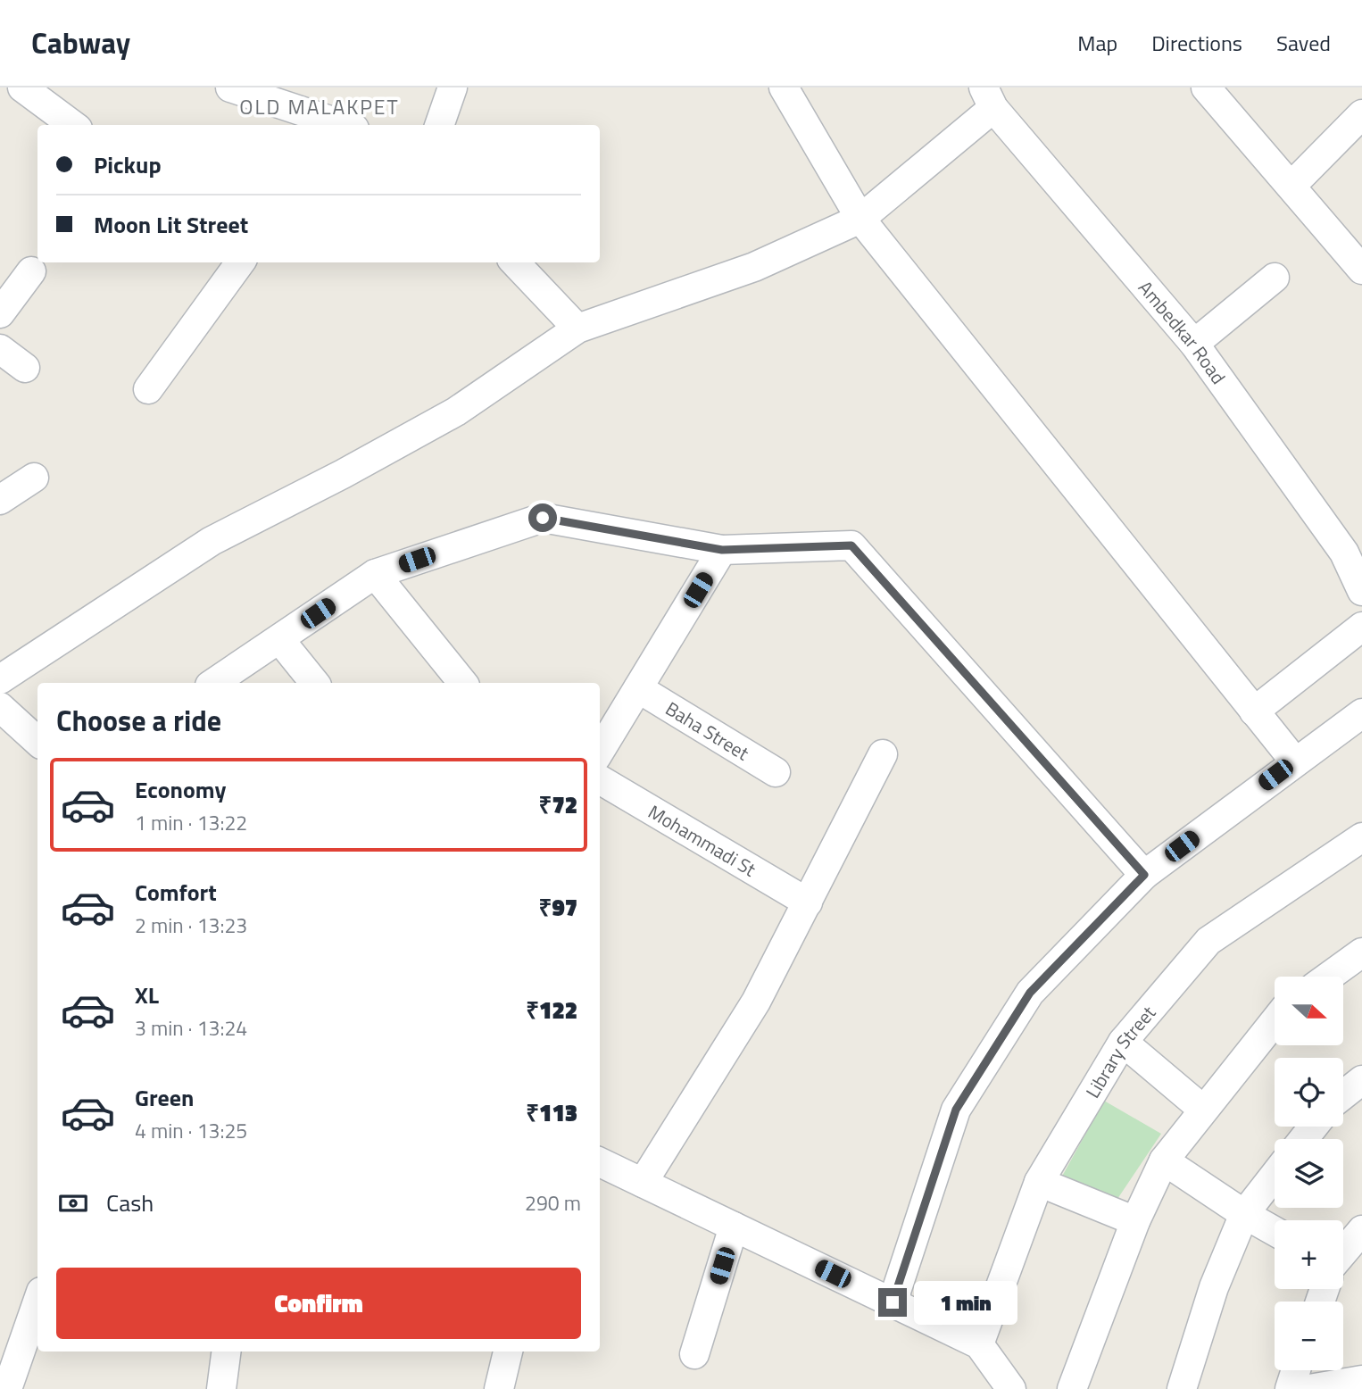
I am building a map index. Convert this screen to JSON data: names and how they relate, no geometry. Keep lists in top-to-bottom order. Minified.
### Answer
{"streets":{"street":["Ambedkar Road","Baha Street","Mohammadi St","Library Street"]},"districts":["OLD MALAKPET"],"north":"right","page":{"header":"Cabway","nav":["Map","Directions","Saved"],"banner":["Pickup","Moon Lit Street"],"heading":"Choose a ride","list":[{"name":"Economy","note":"1 min · 13:22","value":"₹72"},{"name":"Comfort","note":"2 min · 13:23","value":"₹97"},{"name":"XL","note":"3 min · 13:24","value":"₹122"},{"name":"Green","note":"4 min · 13:25","value":"₹113"}],"map_buttons":["+","−"],"pay":["Cash","290 m"],"buttons":"Confirm","bubble":"1 min"}}
